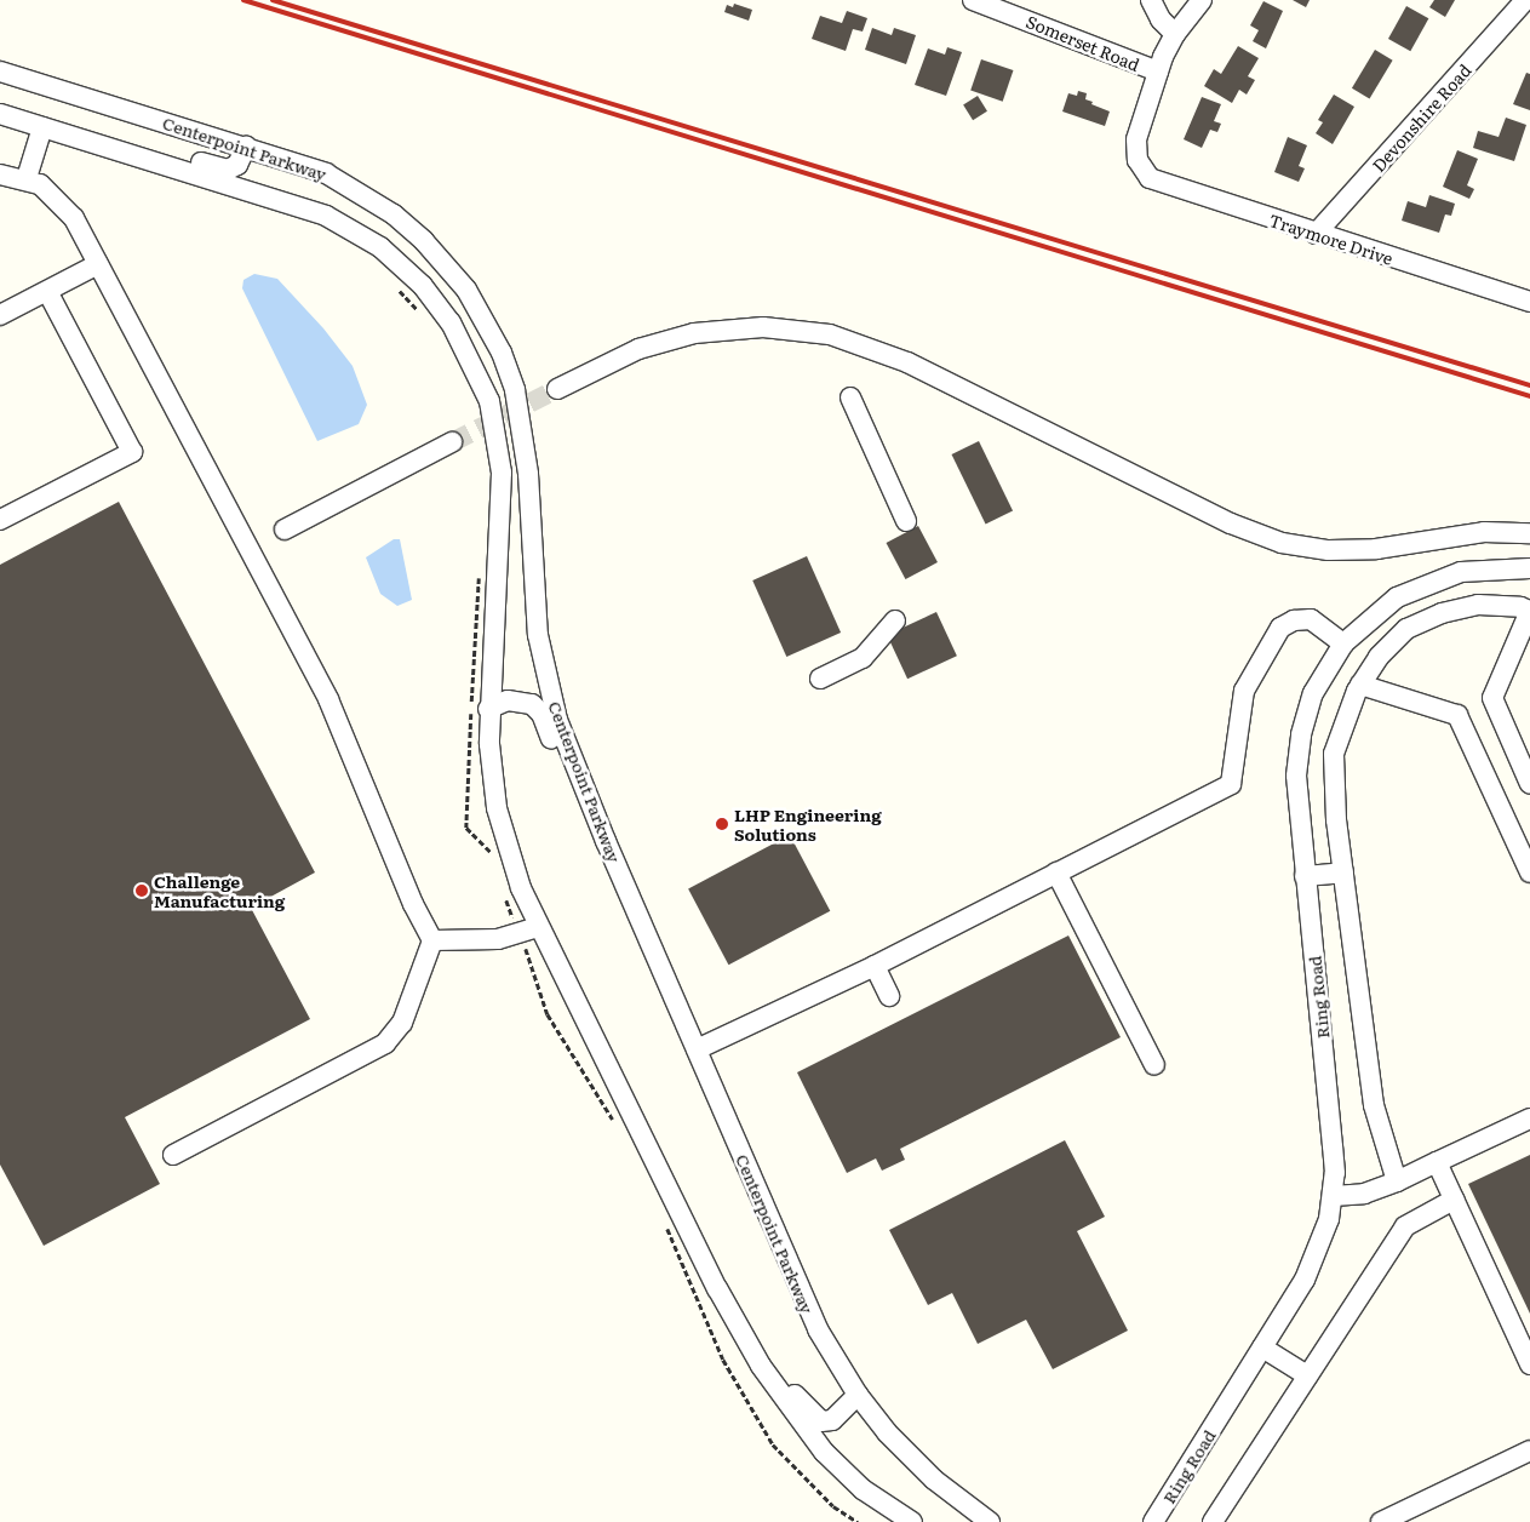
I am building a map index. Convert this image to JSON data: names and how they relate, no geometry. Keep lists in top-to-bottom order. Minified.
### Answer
{"streets":{"street":["Somerset Road","Devonshire Road","Centerpoint Parkway","Traymore Drive","Ring Road"]},"crossings":[["Somerset Road","Traymore Drive"],["Devonshire Road","Traymore Drive"]],"places":["LHP Engineering Solutions","Challenge Manufacturing"]}
